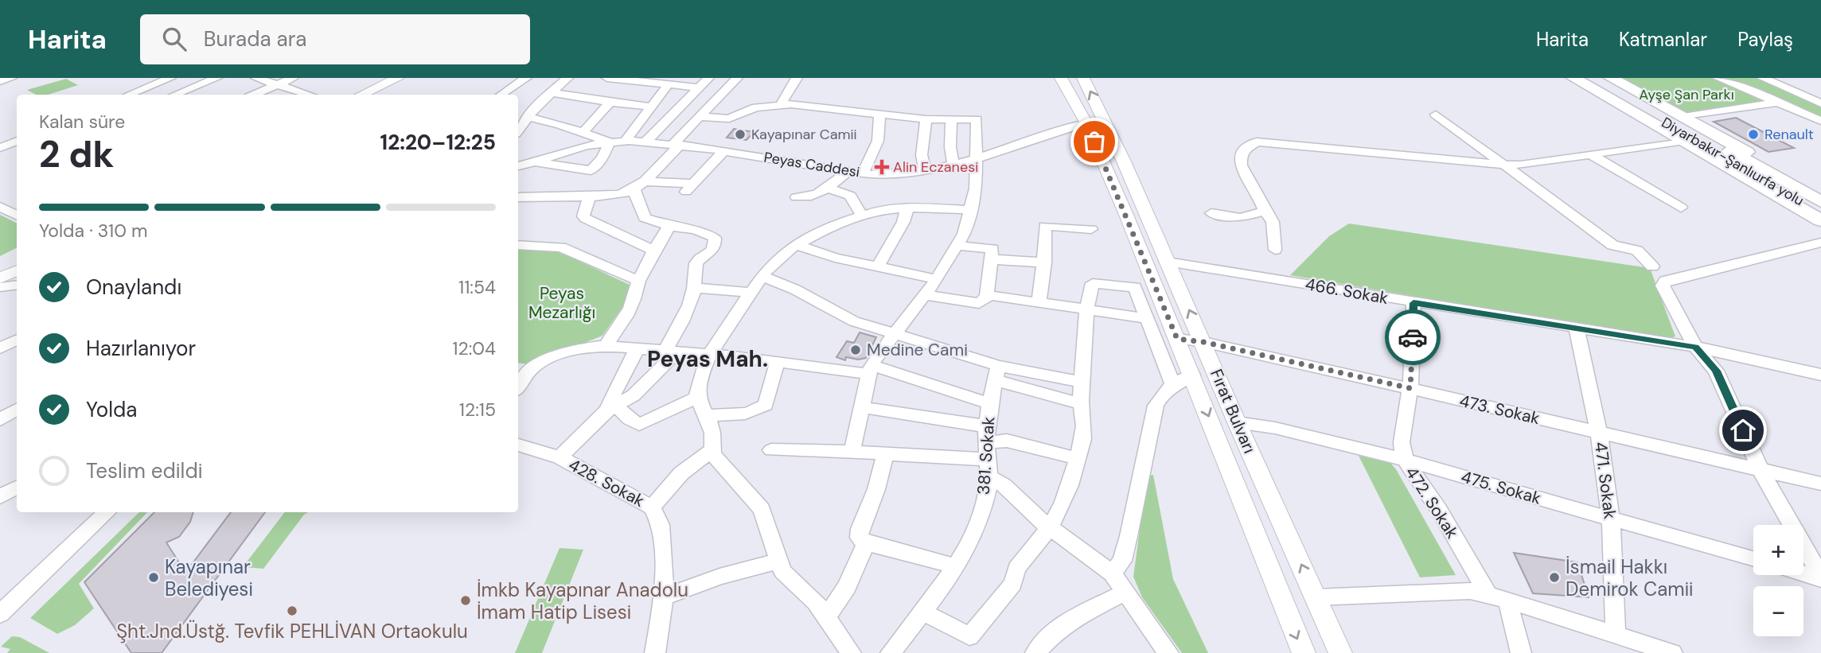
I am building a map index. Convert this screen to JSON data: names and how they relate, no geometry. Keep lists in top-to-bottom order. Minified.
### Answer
{"streets":{"highway":["Diyarbakır-Şanlıurfa yolu"],"main road":["Fırat Bulvarı"],"street":["Peyas Caddesi","466. Sokak","473. Sokak","381. Sokak","471. Sokak","428. Sokak","475. Sokak","472. Sokak"]},"crossings":[["Peyas Caddesi","Fırat Bulvarı"],["466. Sokak","Fırat Bulvarı"],["466. Sokak","471. Sokak"],["466. Sokak","472. Sokak"],["473. Sokak","Fırat Bulvarı"],["473. Sokak","471. Sokak"],["473. Sokak","472. Sokak"],["Fırat Bulvarı","475. Sokak"],["471. Sokak","475. Sokak"],["475. Sokak","472. Sokak"]],"districts":["Peyas Mah."],"parks":["Ayşe Şan Parkı","Peyas Mezarlığı"],"places":{"other":["Kayapınar Camii","Renault","Medine Cami","Kayapınar Belediyesi","İsmail Hakkı Demirok Camii","İmkb Kayapınar Anadolu İmam Hatip Lisesi","Şht.Jnd.Üstğ. Tevfik PEHLİVAN Ortaokulu"],"health":["Alin Eczanesi"]},"page":{"header":"Harita","search":"Burada ara","nav":["Harita","Katmanlar","Paylaş"],"heading":["2 dk","Kalan süre","12:20–12:25"],"bar":"Yolda · 310 m","list":[["Onaylandı","11:54"],["Hazırlanıyor","12:04"],["Yolda","12:15"],"Teslim edildi"],"map_buttons":["+","−"]}}
